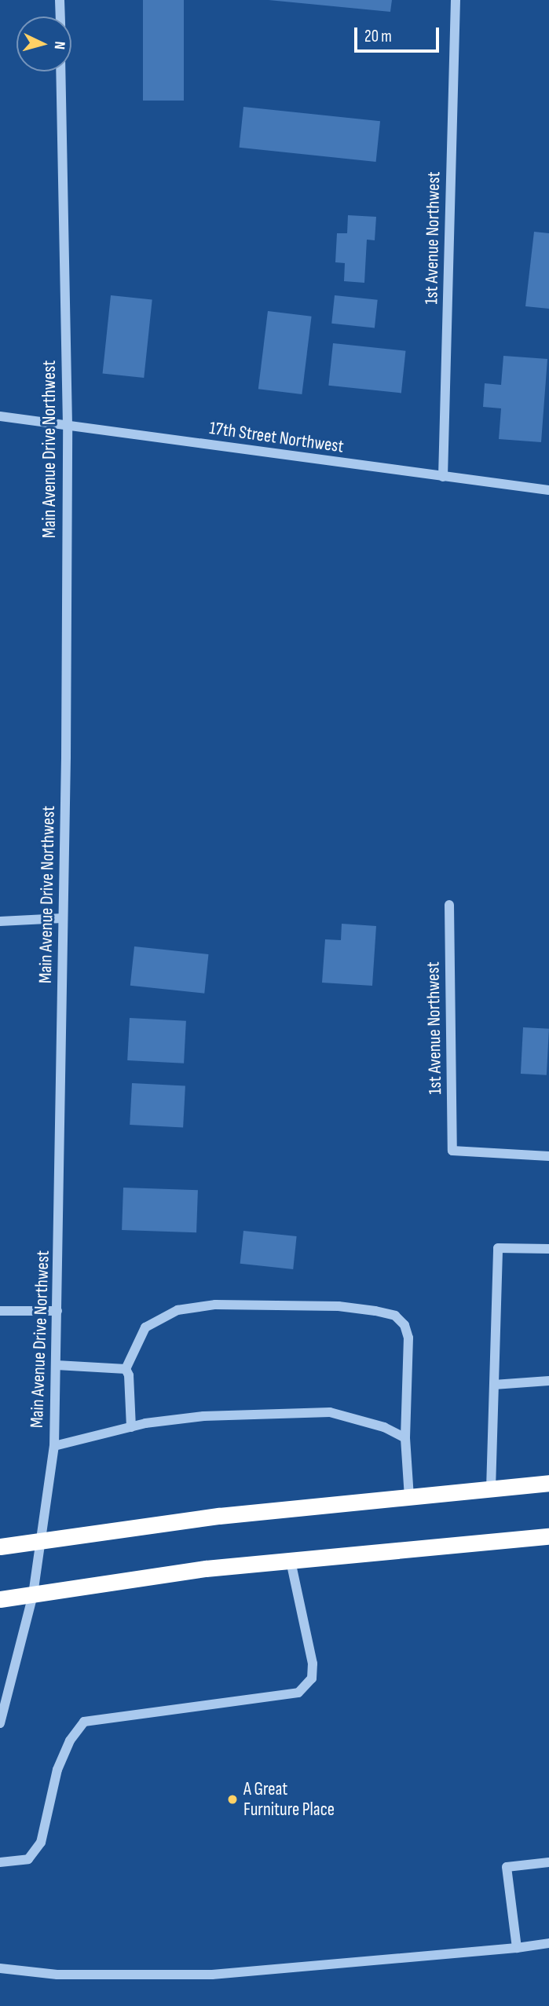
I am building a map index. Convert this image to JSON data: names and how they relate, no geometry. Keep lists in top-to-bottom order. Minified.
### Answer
{"streets":{"street":["1st Avenue Northwest","17th Street Northwest","Main Avenue Drive Northwest"]},"crossings":[["1st Avenue Northwest","17th Street Northwest"],["17th Street Northwest","Main Avenue Drive Northwest"]],"places":["A Great Furniture Place"],"scale_bar":"20 m","north":"right"}
